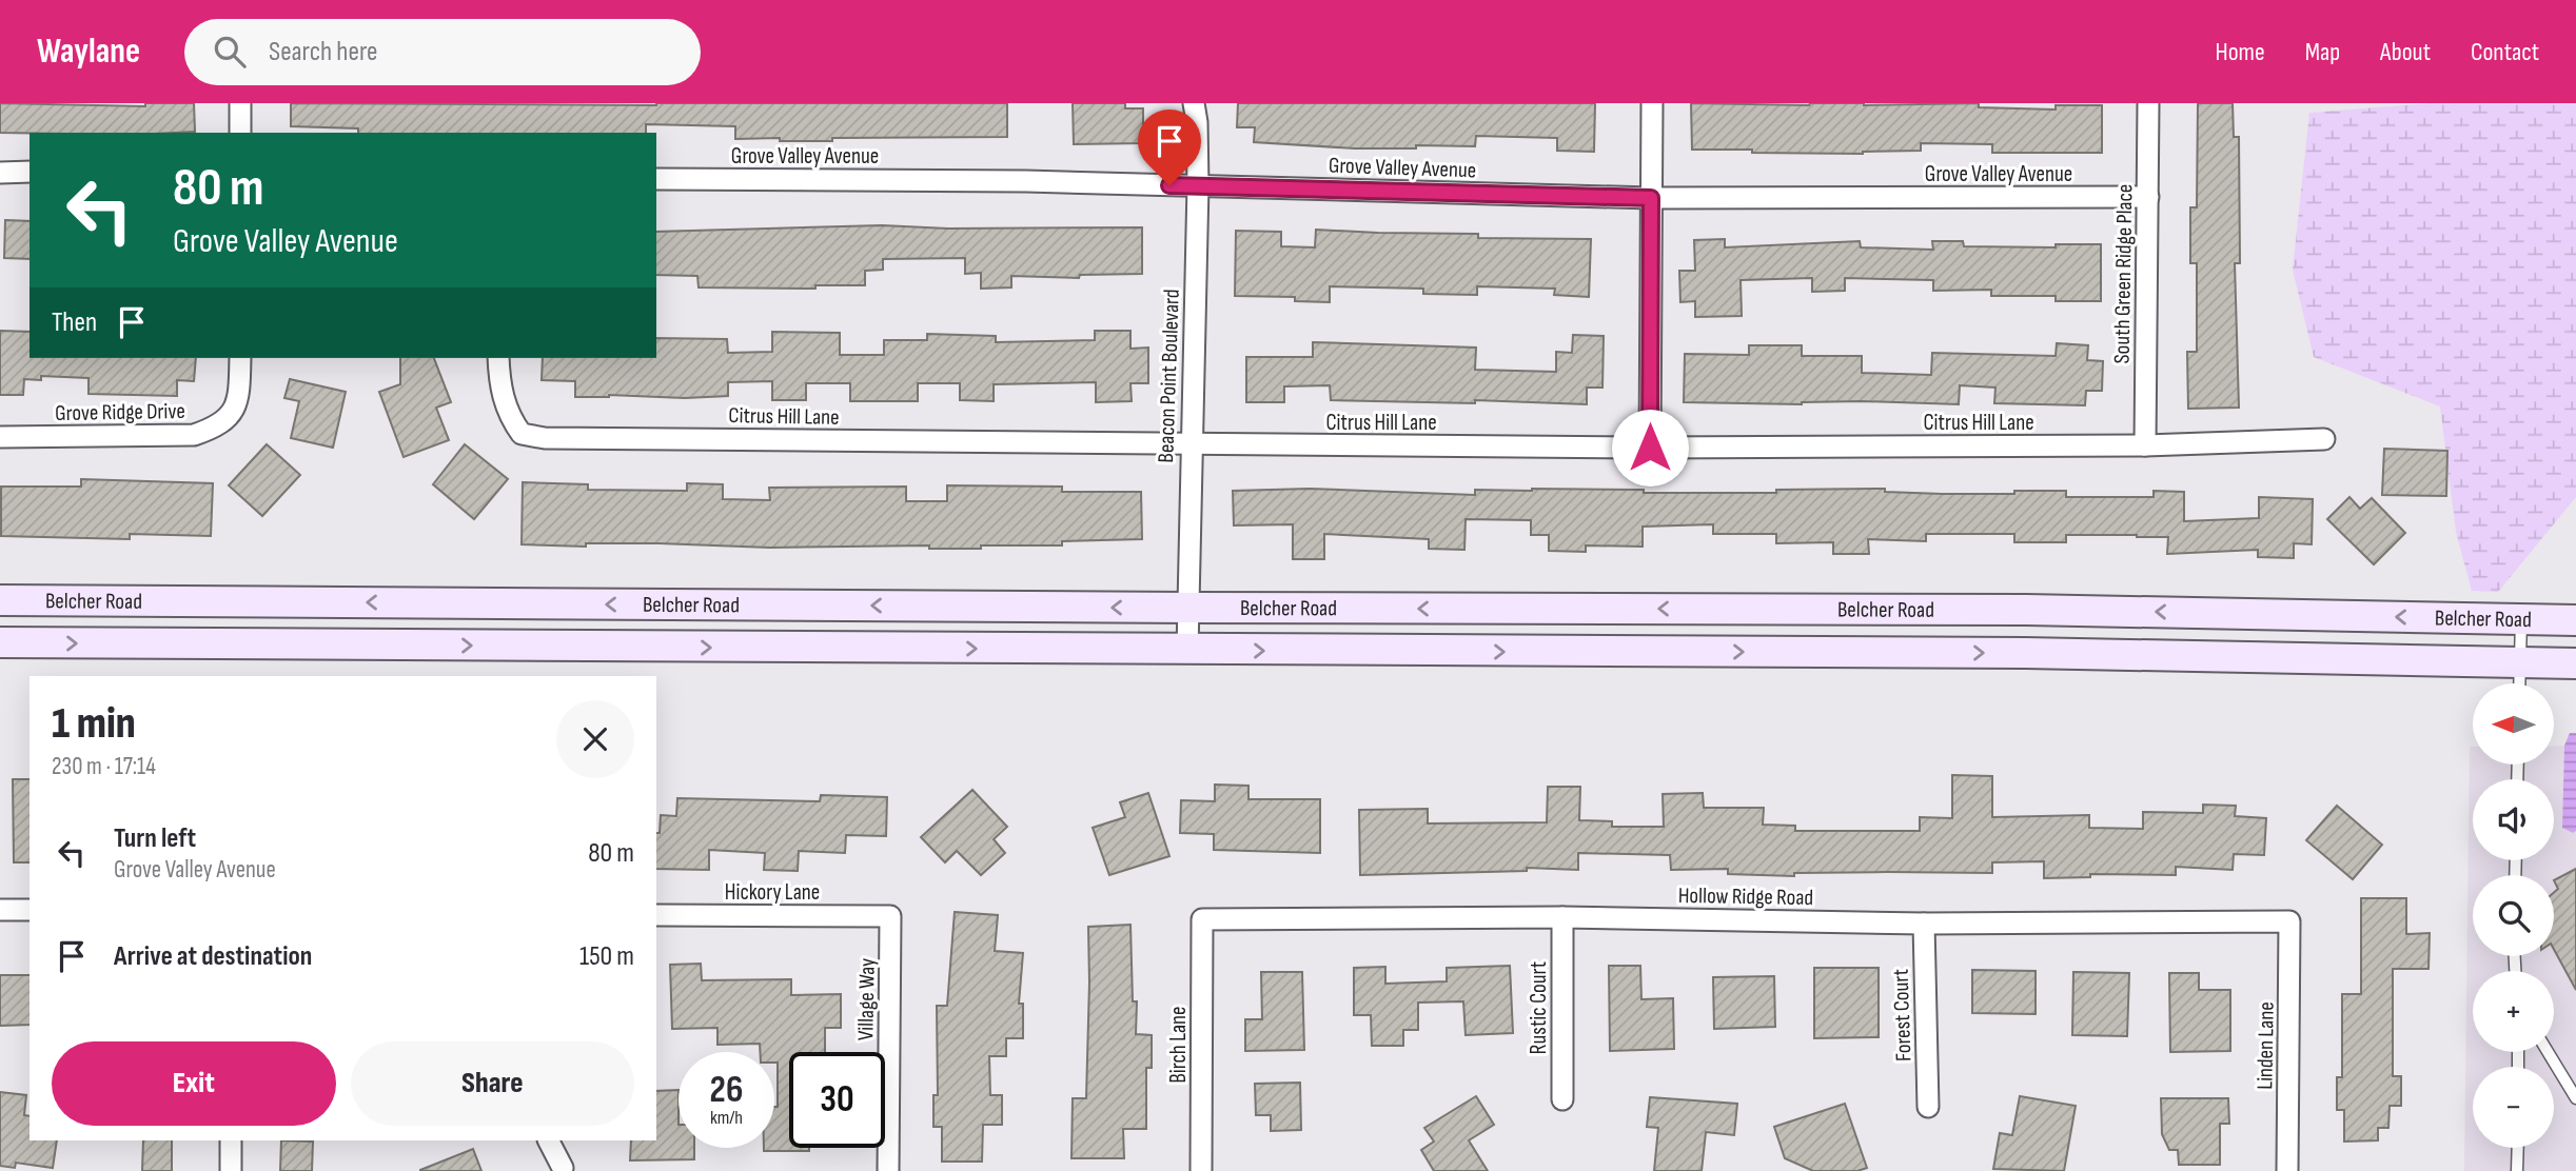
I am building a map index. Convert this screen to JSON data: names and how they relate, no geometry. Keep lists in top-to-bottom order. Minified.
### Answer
{"streets":{"main road":["Belcher Road"],"street":["Grove Valley Avenue","South Green Ridge Place","Beacon Point Boulevard","Grove Ridge Drive","Citrus Hill Lane","Hickory Lane","Hollow Ridge Road","Village Way","Rustic Court","Forest Court","Birch Lane","Linden Lane"]},"crossings":[["Grove Valley Avenue","South Green Ridge Place"],["Grove Valley Avenue","Beacon Point Boulevard"],["South Green Ridge Place","Citrus Hill Lane"],["Beacon Point Boulevard","Citrus Hill Lane"],["Beacon Point Boulevard","Belcher Road"],["Hickory Lane","Village Way"],["Hollow Ridge Road","Rustic Court"],["Hollow Ridge Road","Forest Court"],["Hollow Ridge Road","Birch Lane"],["Hollow Ridge Road","Linden Lane"]],"north":"left","page":{"header":"Waylane","search":"Search here","nav":["Home","Map","About","Contact"],"turn":["80 m","Grove Valley Avenue"],"then":"Then","heading":["1 min","230 m · 17:14"],"map_buttons":["+","−"],"list":[{"name":"Turn left","note":"Grove Valley Avenue","value":"80 m"},{"name":"Arrive at destination","value":"150 m"}],"buttons":["Exit","Share"],"speed":"26 km/h","limit":"30"}}
